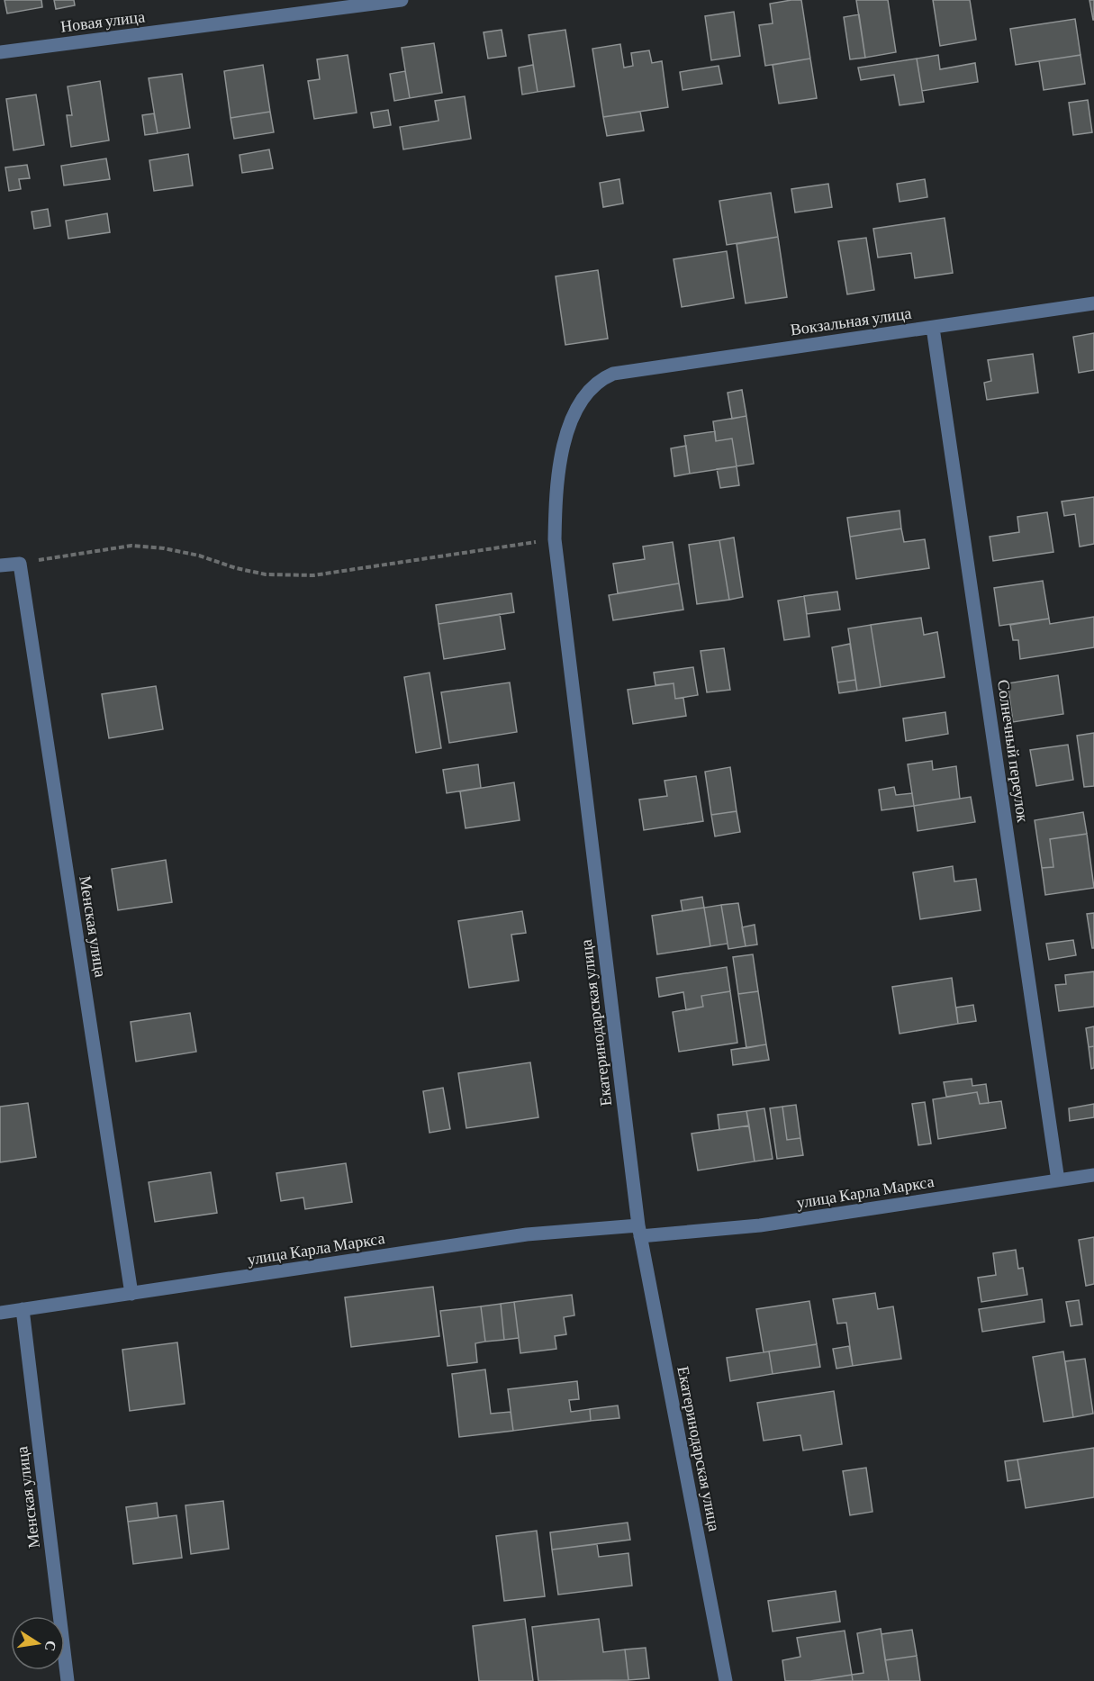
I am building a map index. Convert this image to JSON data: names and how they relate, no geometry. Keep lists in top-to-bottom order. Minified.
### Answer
{"streets":{"street":["Новая улица","Вокзальная улица","Солнечный переулок","Менская улица","Екатеринодарская улица","улица Карла Маркса"]},"crossings":[["Вокзальная улица","Солнечный переулок"],["Вокзальная улица","Екатеринодарская улица"],["Солнечный переулок","улица Карла Маркса"],["Менская улица","улица Карла Маркса"],["Екатеринодарская улица","улица Карла Маркса"]],"north":"right"}
